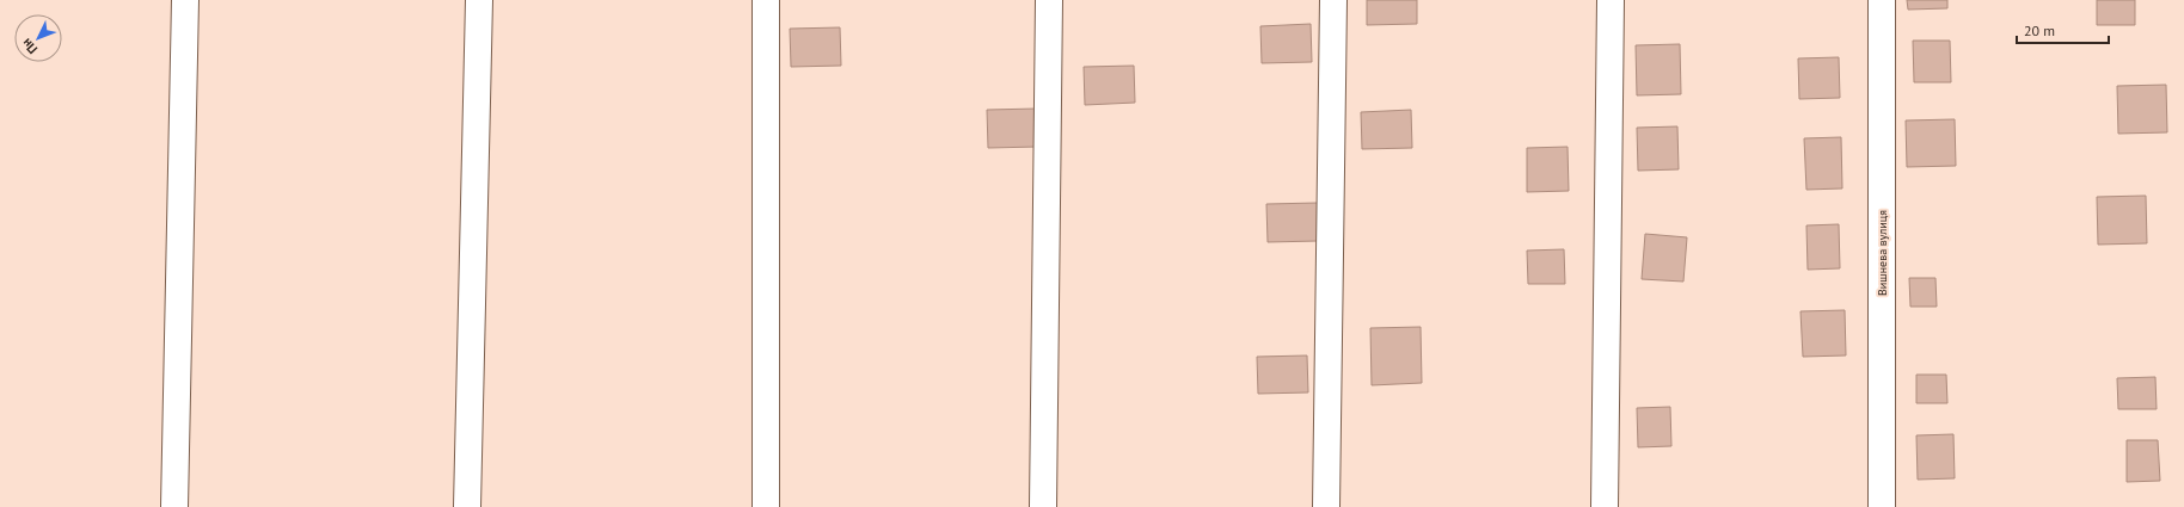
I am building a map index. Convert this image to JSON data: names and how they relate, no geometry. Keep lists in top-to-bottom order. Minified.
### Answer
{"streets":{"street":["Вишнева вулиця"]},"scale_bar":"20 m","north":"bottom left"}
